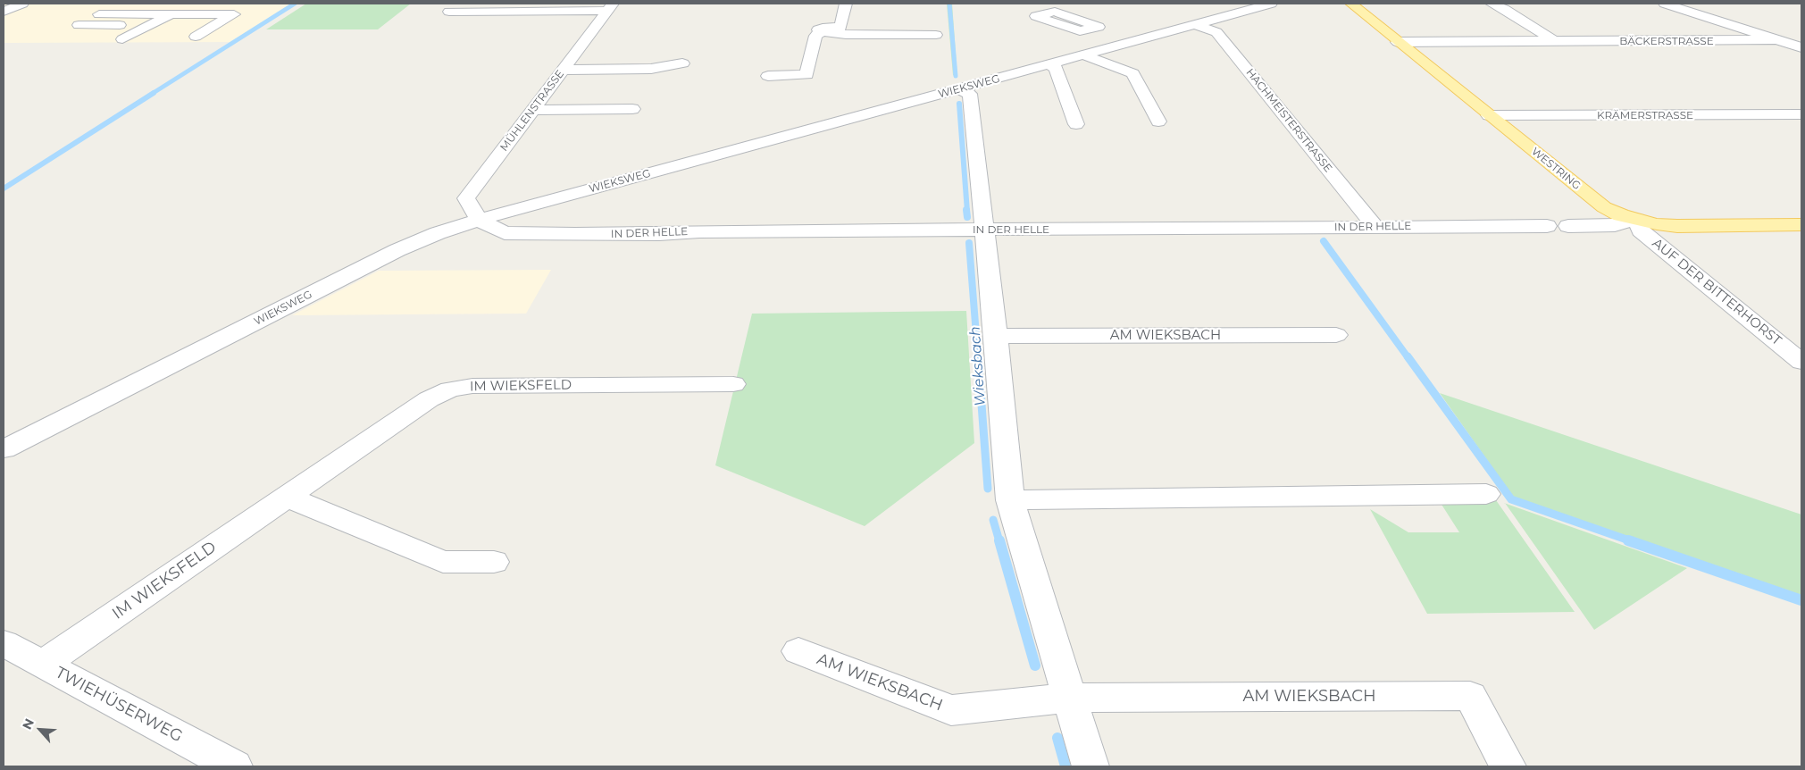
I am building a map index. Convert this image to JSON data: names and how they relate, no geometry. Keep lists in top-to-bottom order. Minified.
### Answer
{"streets":{"main road":["WESTRING"],"street":["BÄCKERSTRASSE","WIEKSWEG","MÜHLENSTRASSE","KRÄMERSTRASSE","HACHMEISTERSTRASSE","IN DER HELLE","AUF DER BITTERHORST","AM WIEKSBACH","IM WIEKSFELD","TWIEHÜSERWEG"]},"crossings":[["BÄCKERSTRASSE","WESTRING"],["WIEKSWEG","MÜHLENSTRASSE"],["WIEKSWEG","HACHMEISTERSTRASSE"],["WIEKSWEG","IN DER HELLE"],["MÜHLENSTRASSE","IN DER HELLE"],["KRÄMERSTRASSE","WESTRING"],["HACHMEISTERSTRASSE","IN DER HELLE"],["WESTRING","AUF DER BITTERHORST"],["IM WIEKSFELD","TWIEHÜSERWEG"]],"water":["Wieksbach"],"north":"top left"}
